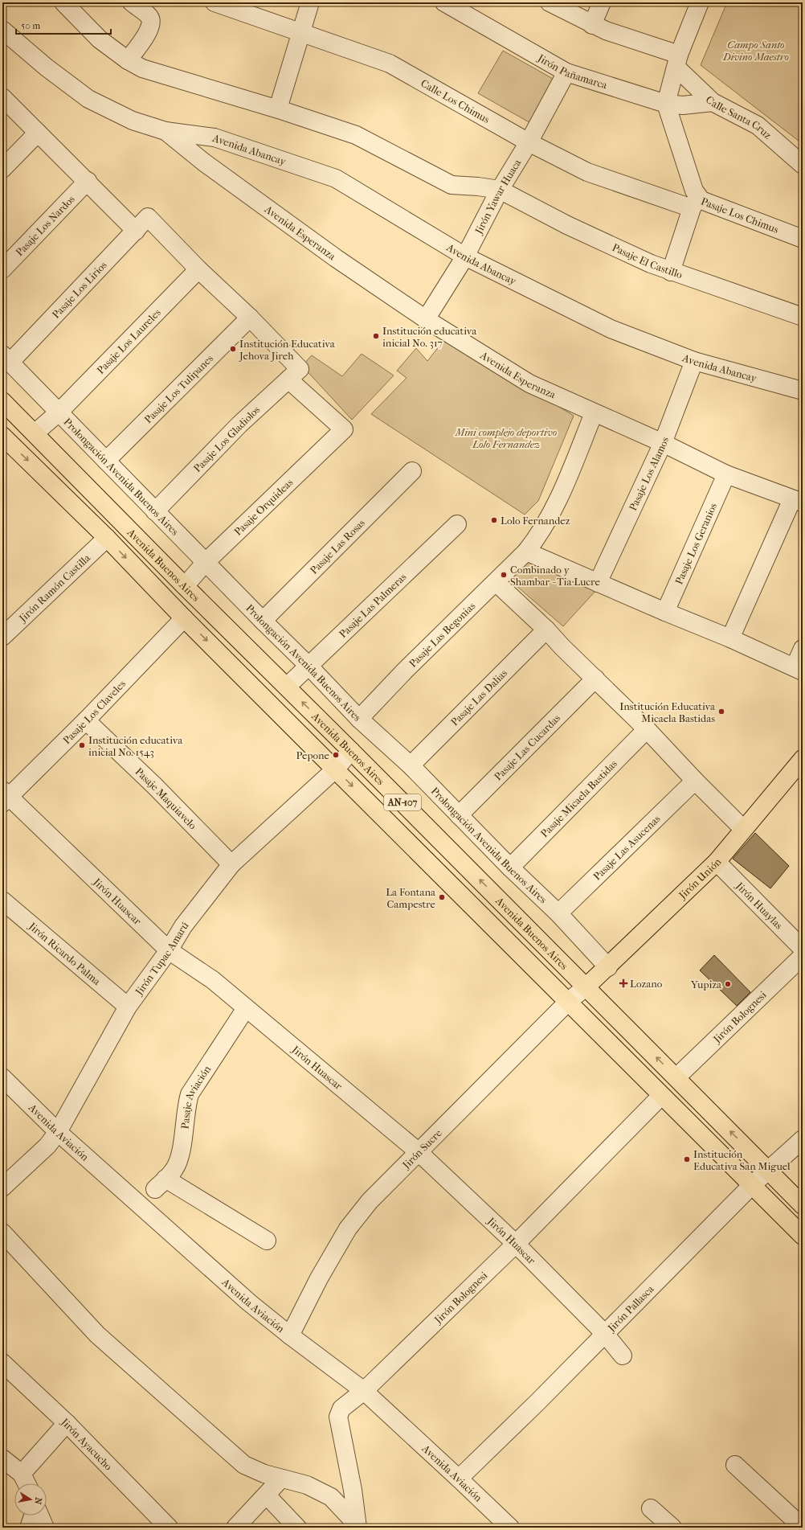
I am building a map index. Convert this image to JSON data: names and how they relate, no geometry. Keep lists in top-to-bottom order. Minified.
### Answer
{"streets":{"main road":["Avenida Buenos Aires","AN-107","Jirón Unión"],"street":["Jirón Pañamarca","Calle Los Chimus","Calle Santa Cruz","Avenida Abancay","Jirón Yawar Huaca","Pasaje Los Chimus","Pasaje Los Nardos","Avenida Esperanza","Pasaje El Castillo","Pasaje Los Lirios","Pasaje Los Laureles","Pasaje Los Tulipanes","Pasaje Los Gladiolos","Pasaje Los Alamos","Prolongación Avenida Buenos Aires","Pasaje Orquideas","Pasaje Los Geranios","Pasaje Las Rosas","Jirón Ramón Castilla","Pasaje Las Palmeras","Pasaje Las Begonias","Pasaje Las Dalias","Pasaje Los Claveles","Pasaje Las Cucardas","Pasaje Maquiavelo","Pasaje Micaela Bastidas","Pasaje Las Asucenas","Jirón Huascar","Jirón Huaylas","Jirón Ricardo Palma","Jirón Tupac Amarú","Jirón Bolognesi","Pasaje Aviación","Avenida Aviación","Jirón Sucre","Jirón Pallasca","Jirón Ayacucho"]},"crossings":[["Jirón Pañamarca","Calle Santa Cruz"],["Jirón Pañamarca","Jirón Yawar Huaca"],["Jirón Pañamarca","Pasaje Los Chimus"],["Calle Los Chimus","Jirón Yawar Huaca"],["Calle Los Chimus","Pasaje Los Chimus"],["Avenida Abancay","Jirón Yawar Huaca"],["Avenida Abancay","Avenida Esperanza"],["Avenida Abancay","Pasaje Los Alamos"],["Jirón Yawar Huaca","Avenida Esperanza"],["Jirón Yawar Huaca","Pasaje El Castillo"],["Avenida Esperanza","Pasaje Los Alamos"],["Avenida Esperanza","Pasaje Los Geranios"],["Avenida Esperanza","Pasaje Las Begonias"],["Pasaje Los Lirios","Pasaje Los Laureles"],["Pasaje Los Lirios","Prolongación Avenida Buenos Aires"],["Pasaje Los Laureles","Prolongación Avenida Buenos Aires"],["Pasaje Los Laureles","Avenida Buenos Aires"],["Pasaje Los Tulipanes","Prolongación Avenida Buenos Aires"],["Pasaje Los Gladiolos","Prolongación Avenida Buenos Aires"],["Pasaje Los Gladiolos","Pasaje Orquideas"],["Prolongación Avenida Buenos Aires","Pasaje Orquideas"],["Prolongación Avenida Buenos Aires","Pasaje Las Rosas"],["Prolongación Avenida Buenos Aires","Pasaje Las Palmeras"],["Prolongación Avenida Buenos Aires","Pasaje Las Begonias"],["Prolongación Avenida Buenos Aires","Pasaje Las Dalias"],["Prolongación Avenida Buenos Aires","Pasaje Las Cucardas"],["Prolongación Avenida Buenos Aires","Pasaje Micaela Bastidas"],["Prolongación Avenida Buenos Aires","Pasaje Las Asucenas"],["Prolongación Avenida Buenos Aires","Jirón Unión"],["Pasaje Orquideas","Avenida Buenos Aires"],["Avenida Buenos Aires","Pasaje Las Palmeras"],["Avenida Buenos Aires","Jirón Unión"],["Avenida Buenos Aires","Jirón Tupac Amarú"],["Avenida Buenos Aires","Jirón Bolognesi"],["Avenida Buenos Aires","Jirón Sucre"],["Avenida Buenos Aires","Jirón Pallasca"],["Jirón Ramón Castilla","AN-107"],["Pasaje Los Claveles","Pasaje Maquiavelo"],["Pasaje Los Claveles","AN-107"],["Pasaje Los Claveles","Jirón Huascar"],["Pasaje Maquiavelo","Jirón Tupac Amarú"],["AN-107","Jirón Tupac Amarú"],["AN-107","Jirón Bolognesi"],["AN-107","Jirón Sucre"],["AN-107","Jirón Pallasca"],["Jirón Unión","Jirón Huaylas"],["Jirón Unión","Jirón Sucre"],["Jirón Huascar","Jirón Tupac Amarú"],["Jirón Huascar","Jirón Bolognesi"],["Jirón Huascar","Pasaje Aviación"],["Jirón Huascar","Jirón Sucre"],["Jirón Huascar","Jirón Pallasca"],["Jirón Ricardo Palma","Jirón Tupac Amarú"],["Jirón Tupac Amarú","Avenida Aviación"],["Jirón Bolognesi","Avenida Aviación"],["Avenida Aviación","Jirón Sucre"],["Avenida Aviación","Jirón Pallasca"]],"parks":["Campo Santo Divino Maestro","Mini complejo deportivo Lolo Fernandez"],"places":{"other":["Institución educativa inicial No. 317","Institución Educativa Jehova Jireh","Lolo Fernandez","Combinado y Shambar - Tia Lucre","Institución Educativa Micaela Bastidas","Institución educativa inicial No. 1543","Pepone","La Fontana Campestre","Yupiza","Institución Educativa San Miguel"],"health":["Lozano"]},"scale_bar":"50 m","north":"right"}
